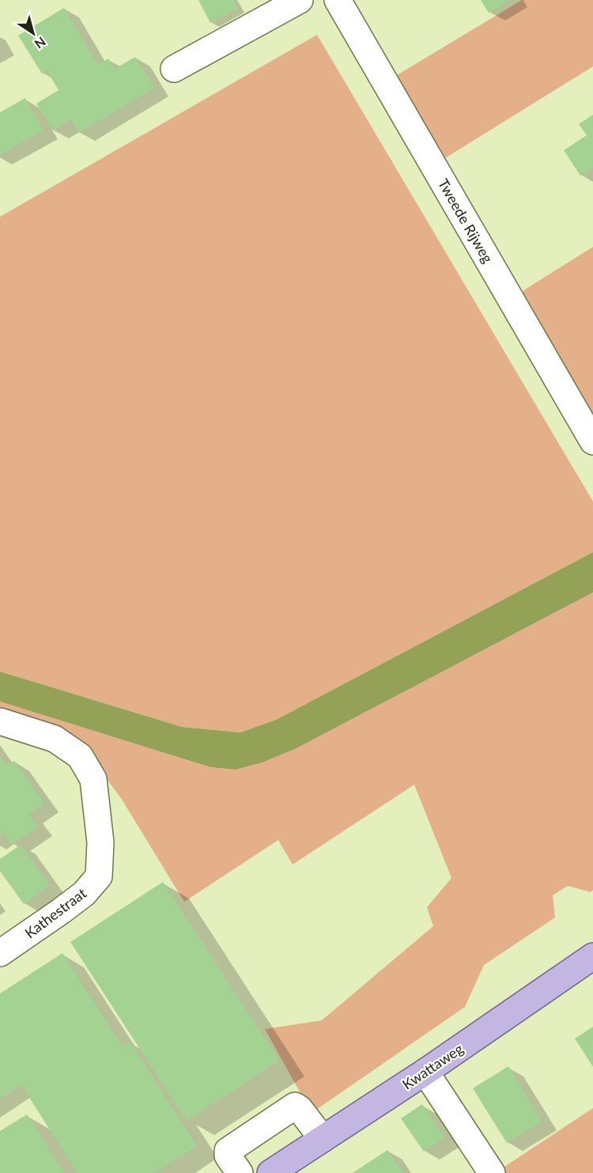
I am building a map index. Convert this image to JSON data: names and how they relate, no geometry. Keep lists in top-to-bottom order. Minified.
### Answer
{"streets":{"main road":["Kwattaweg"],"street":["Tweede Rijweg","Kathestraat"]},"north":"bottom right"}
